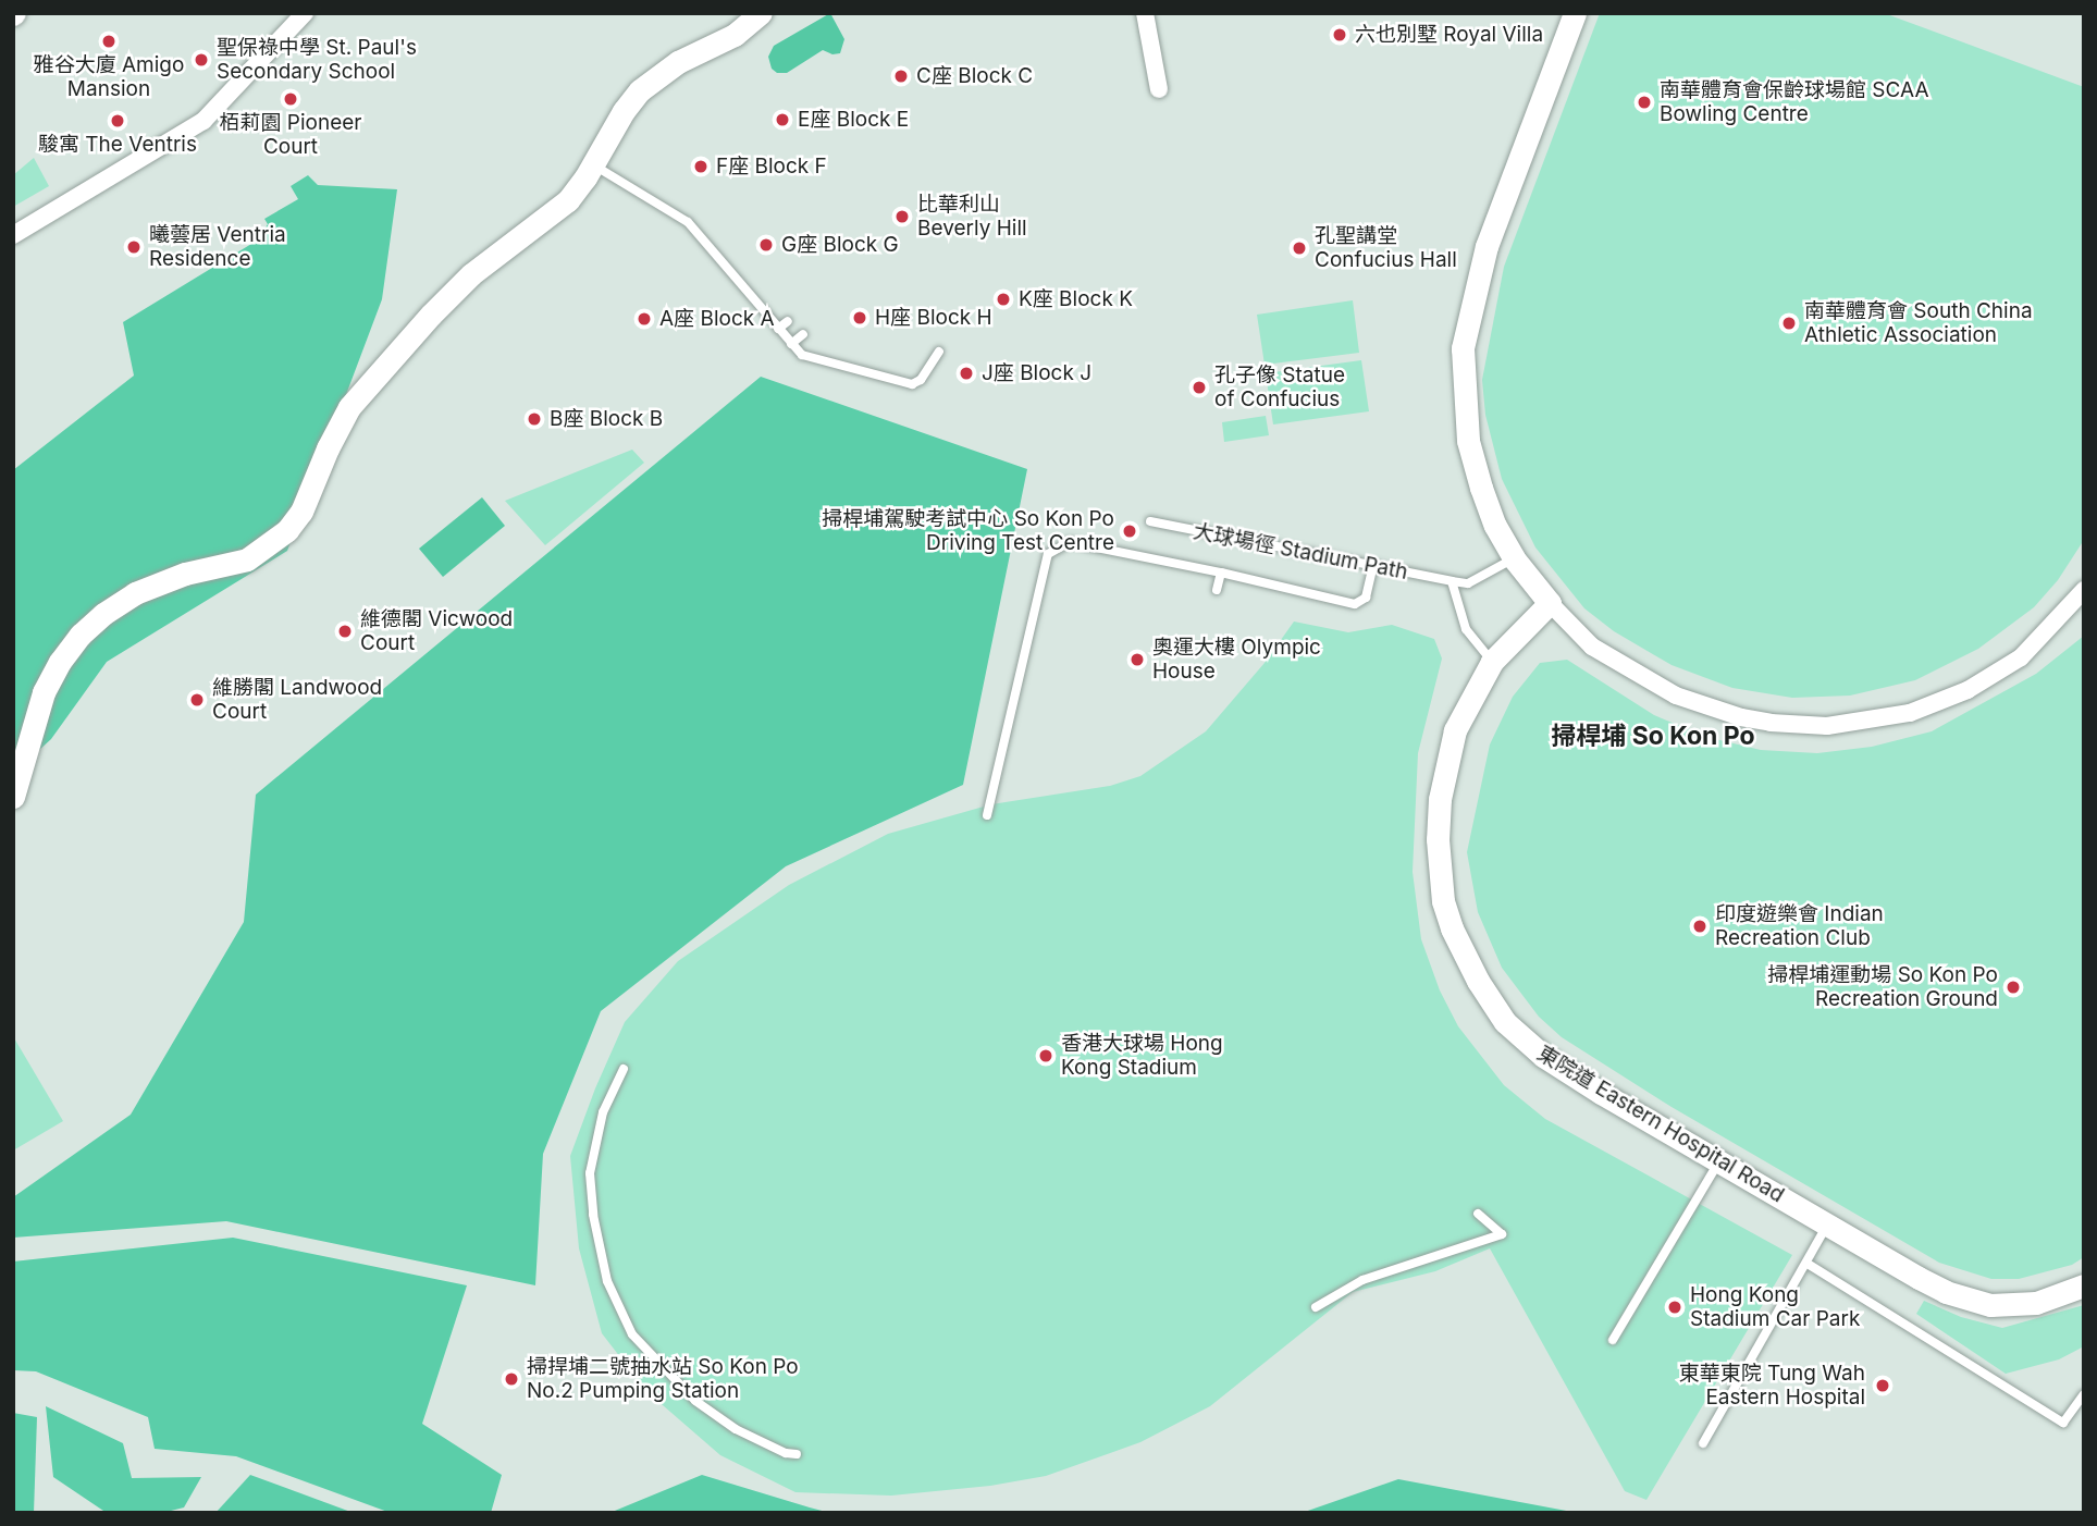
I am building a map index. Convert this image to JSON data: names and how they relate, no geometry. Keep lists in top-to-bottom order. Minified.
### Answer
{"streets":{"street":["東院道 Eastern Hospital Road"],"lane":["大球場徑 Stadium Path"]},"districts":["掃桿埔 So Kon Po"],"places":["六也別墅 Royal Villa","雅谷大廈 Amigo Mansion","聖保祿中學 St. Paul's Secondary School","C座 Block C","栢莉園 Pioneer Court","南華體育會保齡球場館 SCAA Bowling Centre","E座 Block E","駿寓 The Ventris","F座 Block F","比華利山 Beverly Hill","G座 Block G","曦蕓居 Ventria Residence","孔聖講堂 Confucius Hall","K座 Block K","H座 Block H","A座 Block A","南華體育會 South China Athletic Association","J座 Block J","孔子像 Statue of Confucius","B座 Block B","掃桿埔駕駛考試中心 So Kon Po Driving Test Centre","維德閣 Vicwood Court","奧運大樓 Olympic House","維勝閣 Landwood Court","印度遊樂會 Indian Recreation Club","掃桿埔運動場 So Kon Po Recreation Ground","香港大球場 Hong Kong Stadium","Hong Kong Stadium Car Park","掃捍埔二號抽水站 So Kon Po No.2 Pumping Station","東華東院 Tung Wah Eastern Hospital"]}
